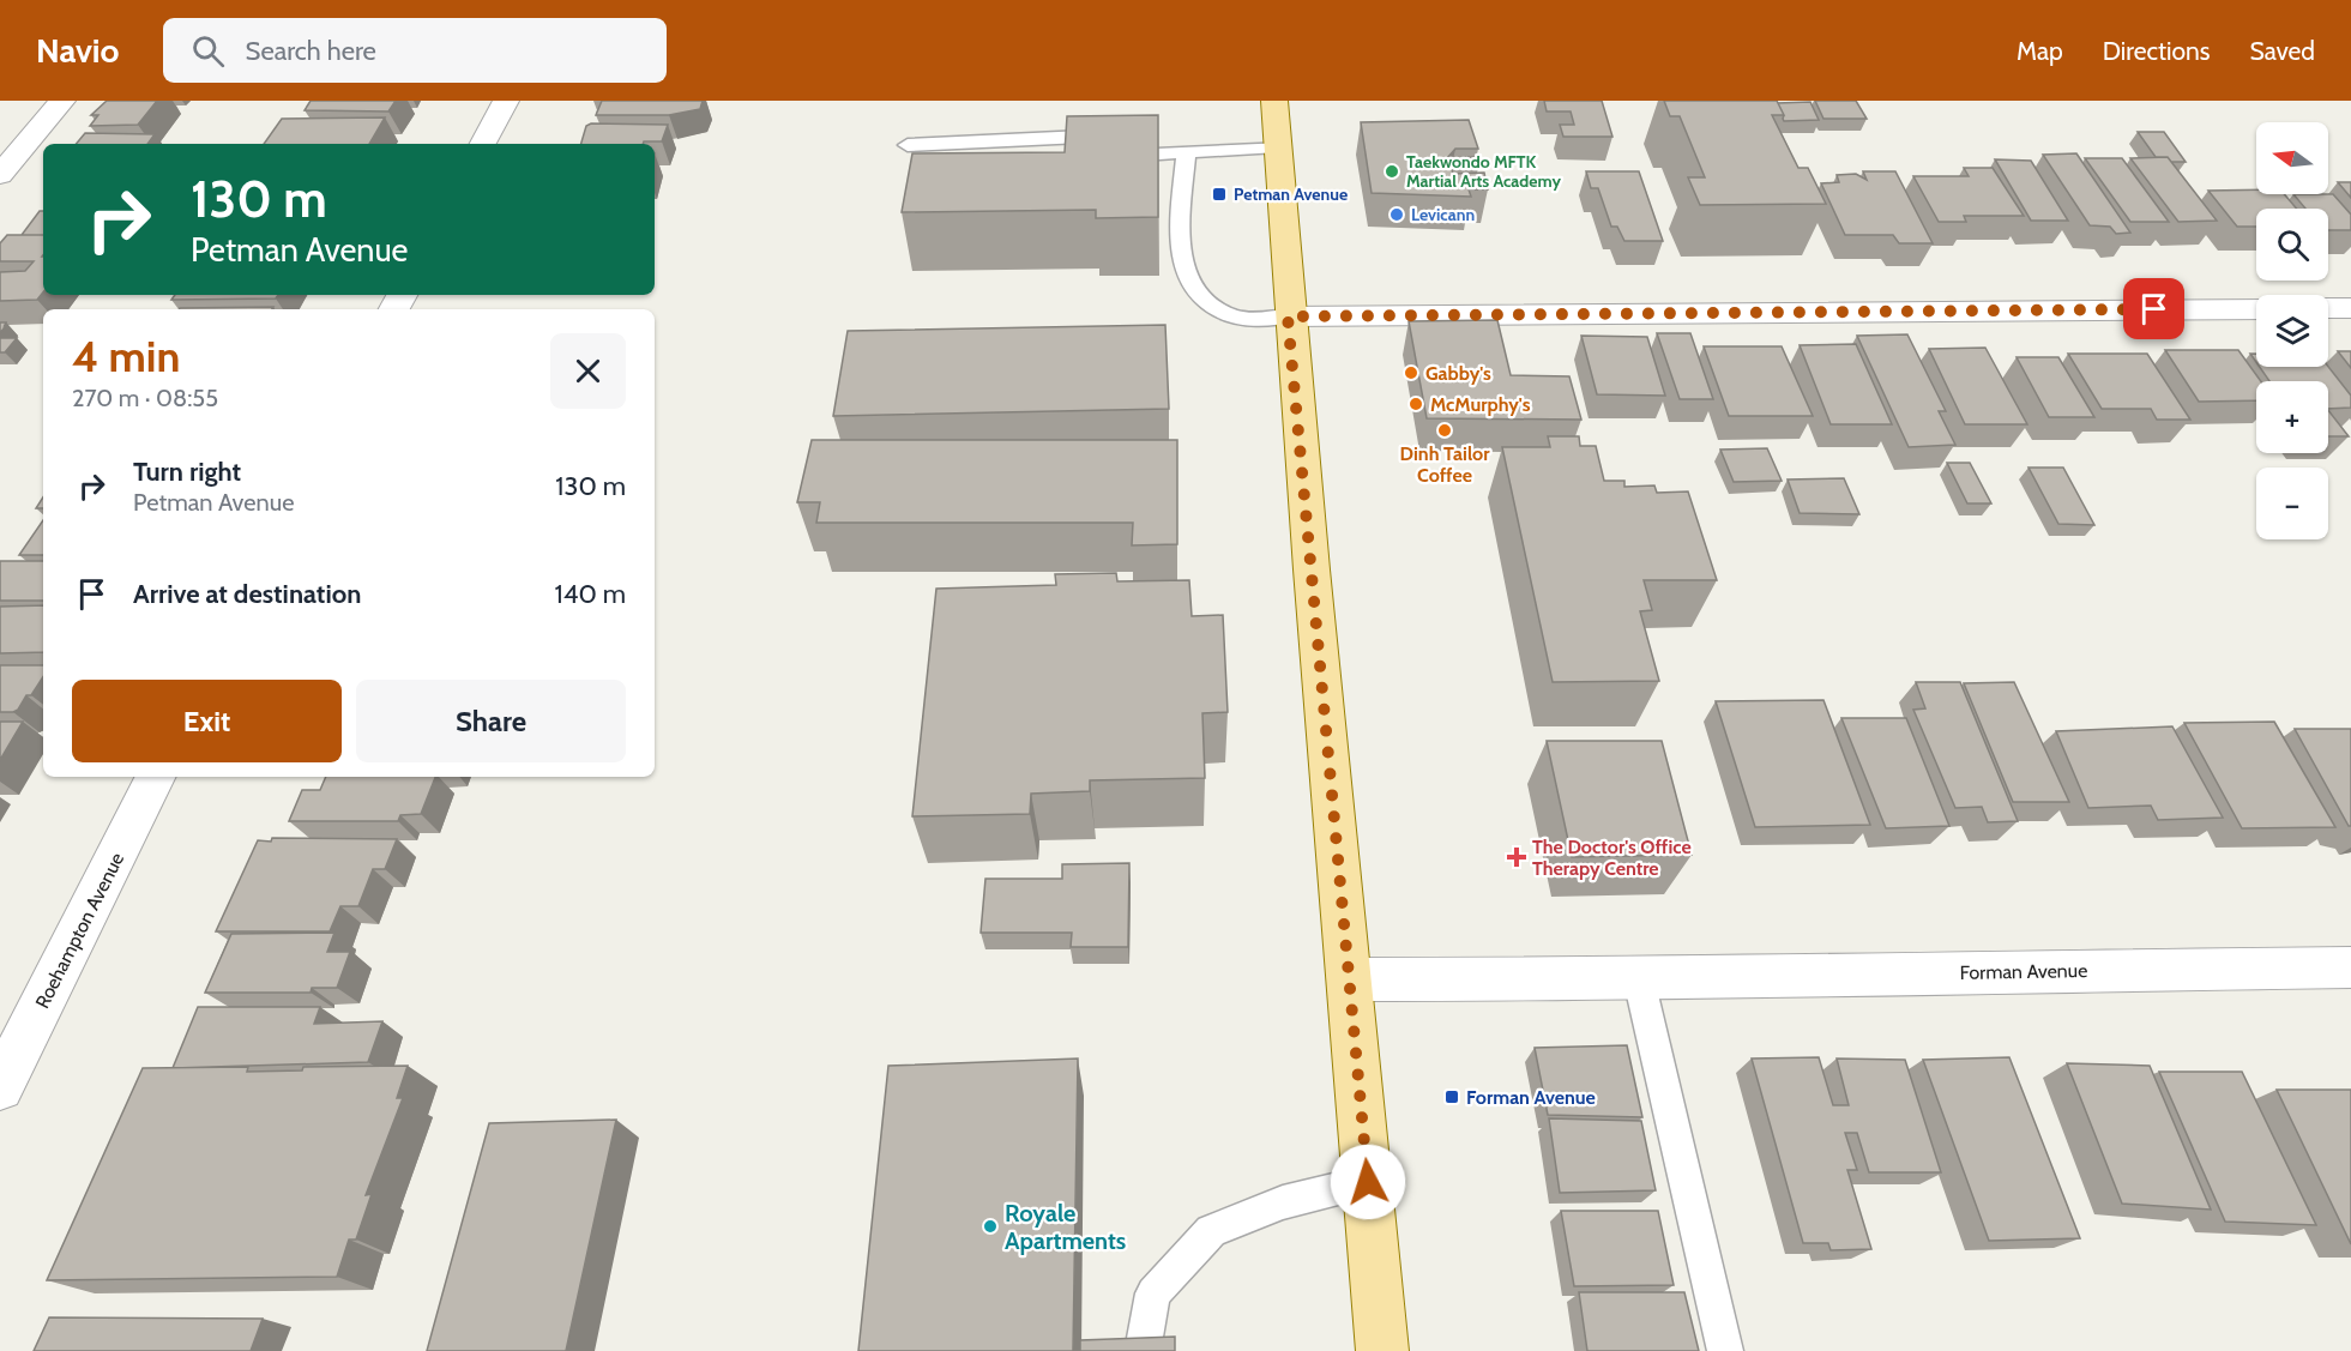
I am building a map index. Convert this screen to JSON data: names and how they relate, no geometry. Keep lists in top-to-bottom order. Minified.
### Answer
{"streets":{"street":["Roehampton Avenue","Forman Avenue"]},"places":{"other":["Taekwondo MFTK Martial Arts Academy","Levicann","Gabby's","McMurphy's","Dinh Tailor Coffee","Royale Apartments"],"transit":["Petman Avenue","Forman Avenue"],"health":["The Doctor's Office Therapy Centre"]},"north":"left","page":{"header":"Navio","search":"Search here","nav":["Map","Directions","Saved"],"map_buttons":["+","−"],"turn":["130 m","Petman Avenue"],"heading":["4 min","270 m · 08:55"],"list":[{"name":"Turn right","note":"Petman Avenue","value":"130 m"},{"name":"Arrive at destination","value":"140 m"}],"buttons":["Exit","Share"]}}
